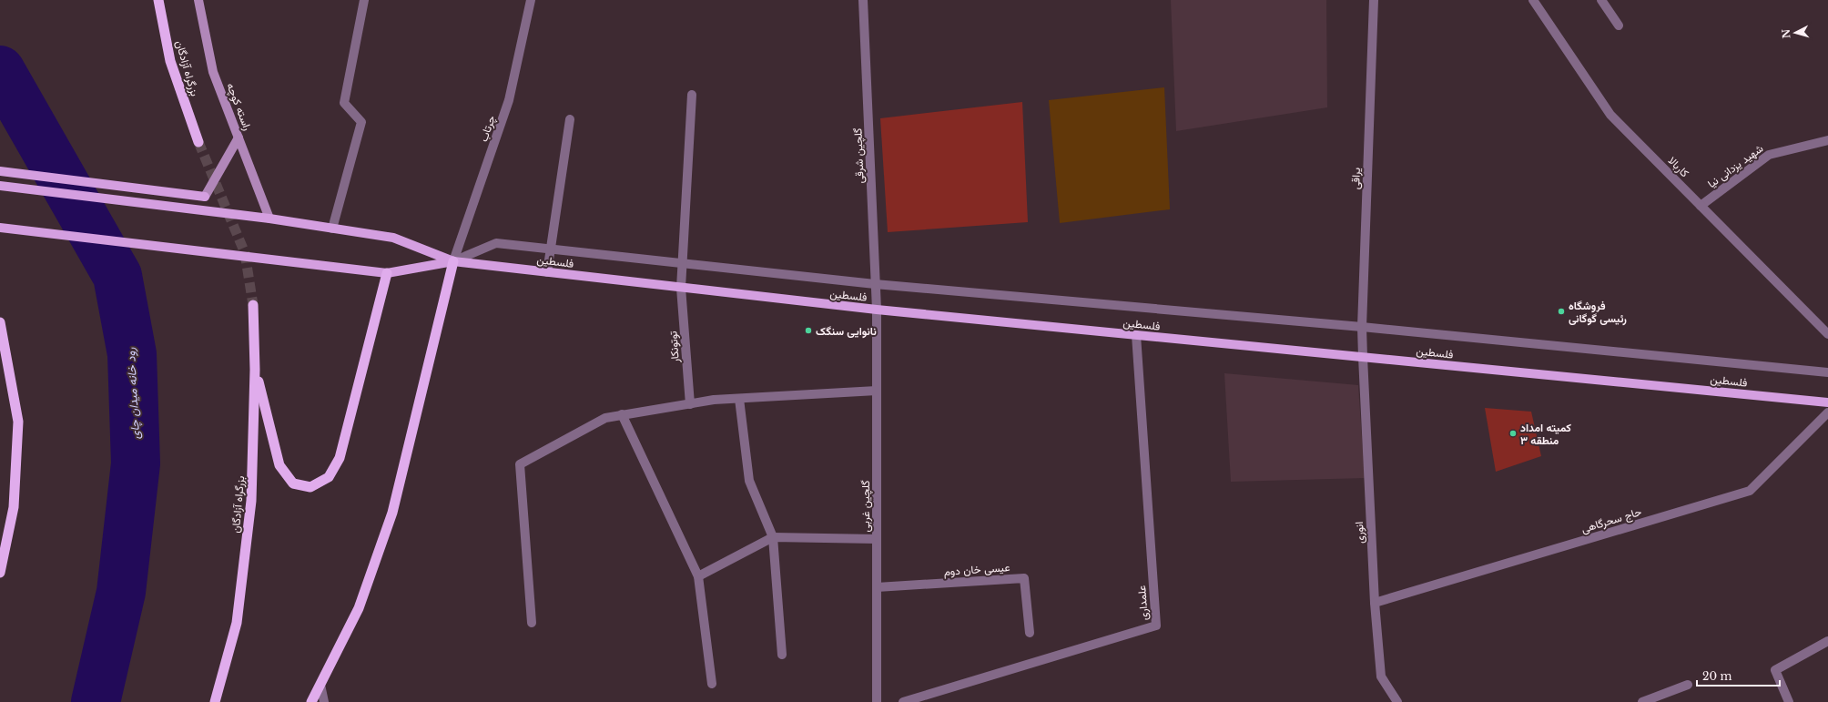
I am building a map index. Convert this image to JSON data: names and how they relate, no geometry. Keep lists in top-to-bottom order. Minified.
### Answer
{"streets":{"highway":["بزرگراه آزادگان"],"main road":["راسته کوچه","فلسطین"],"street":["چرتاب","گلچین شرقی","شهید یزدانی نیا","کاربالا","یراقی","توتونکار","گلچین غربی","حاج سحرگاهی","انوری","عیسی خان دوم","علمداری"]},"crossings":[["چرتاب","فلسطین"],["گلچین شرقی","فلسطین"],["گلچین شرقی","گلچین غربی"],["شهید یزدانی نیا","کاربالا"],["یراقی","فلسطین"],["یراقی","انوری"],["فلسطین","توتونکار"],["فلسطین","گلچین غربی"],["فلسطین","انوری"],["فلسطین","علمداری"],["گلچین غربی","عیسی خان دوم"],["حاج سحرگاهی","انوری"]],"water":["رود خانه میدان چای"],"places":["فروشگاه رئیسی گوگانی","نانوایی سنگک","کمیته امداد منطقه ۳"],"scale_bar":"20 m","north":"left"}
